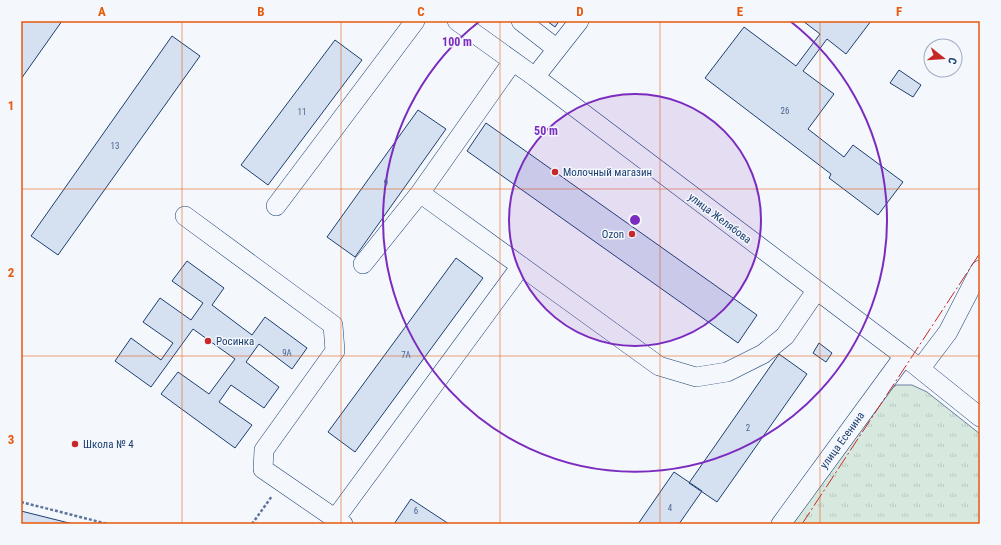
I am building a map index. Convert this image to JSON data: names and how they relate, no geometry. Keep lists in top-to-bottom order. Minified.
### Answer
{"streets":{"street":["улица Желябова","улица Есенина"]},"crossings":[["улица Желябова","улица Есенина"]],"places":["Молочный магазин","Ozon","Росинка","Школа № 4"],"house_numbers":["26","11","13","9","9А","7А","2","4","6"],"north":"right","grid":{"columns":["A","B","C","D","E","F"],"rows":["1","2","3"]},"rings":["100 m","50 m"]}
